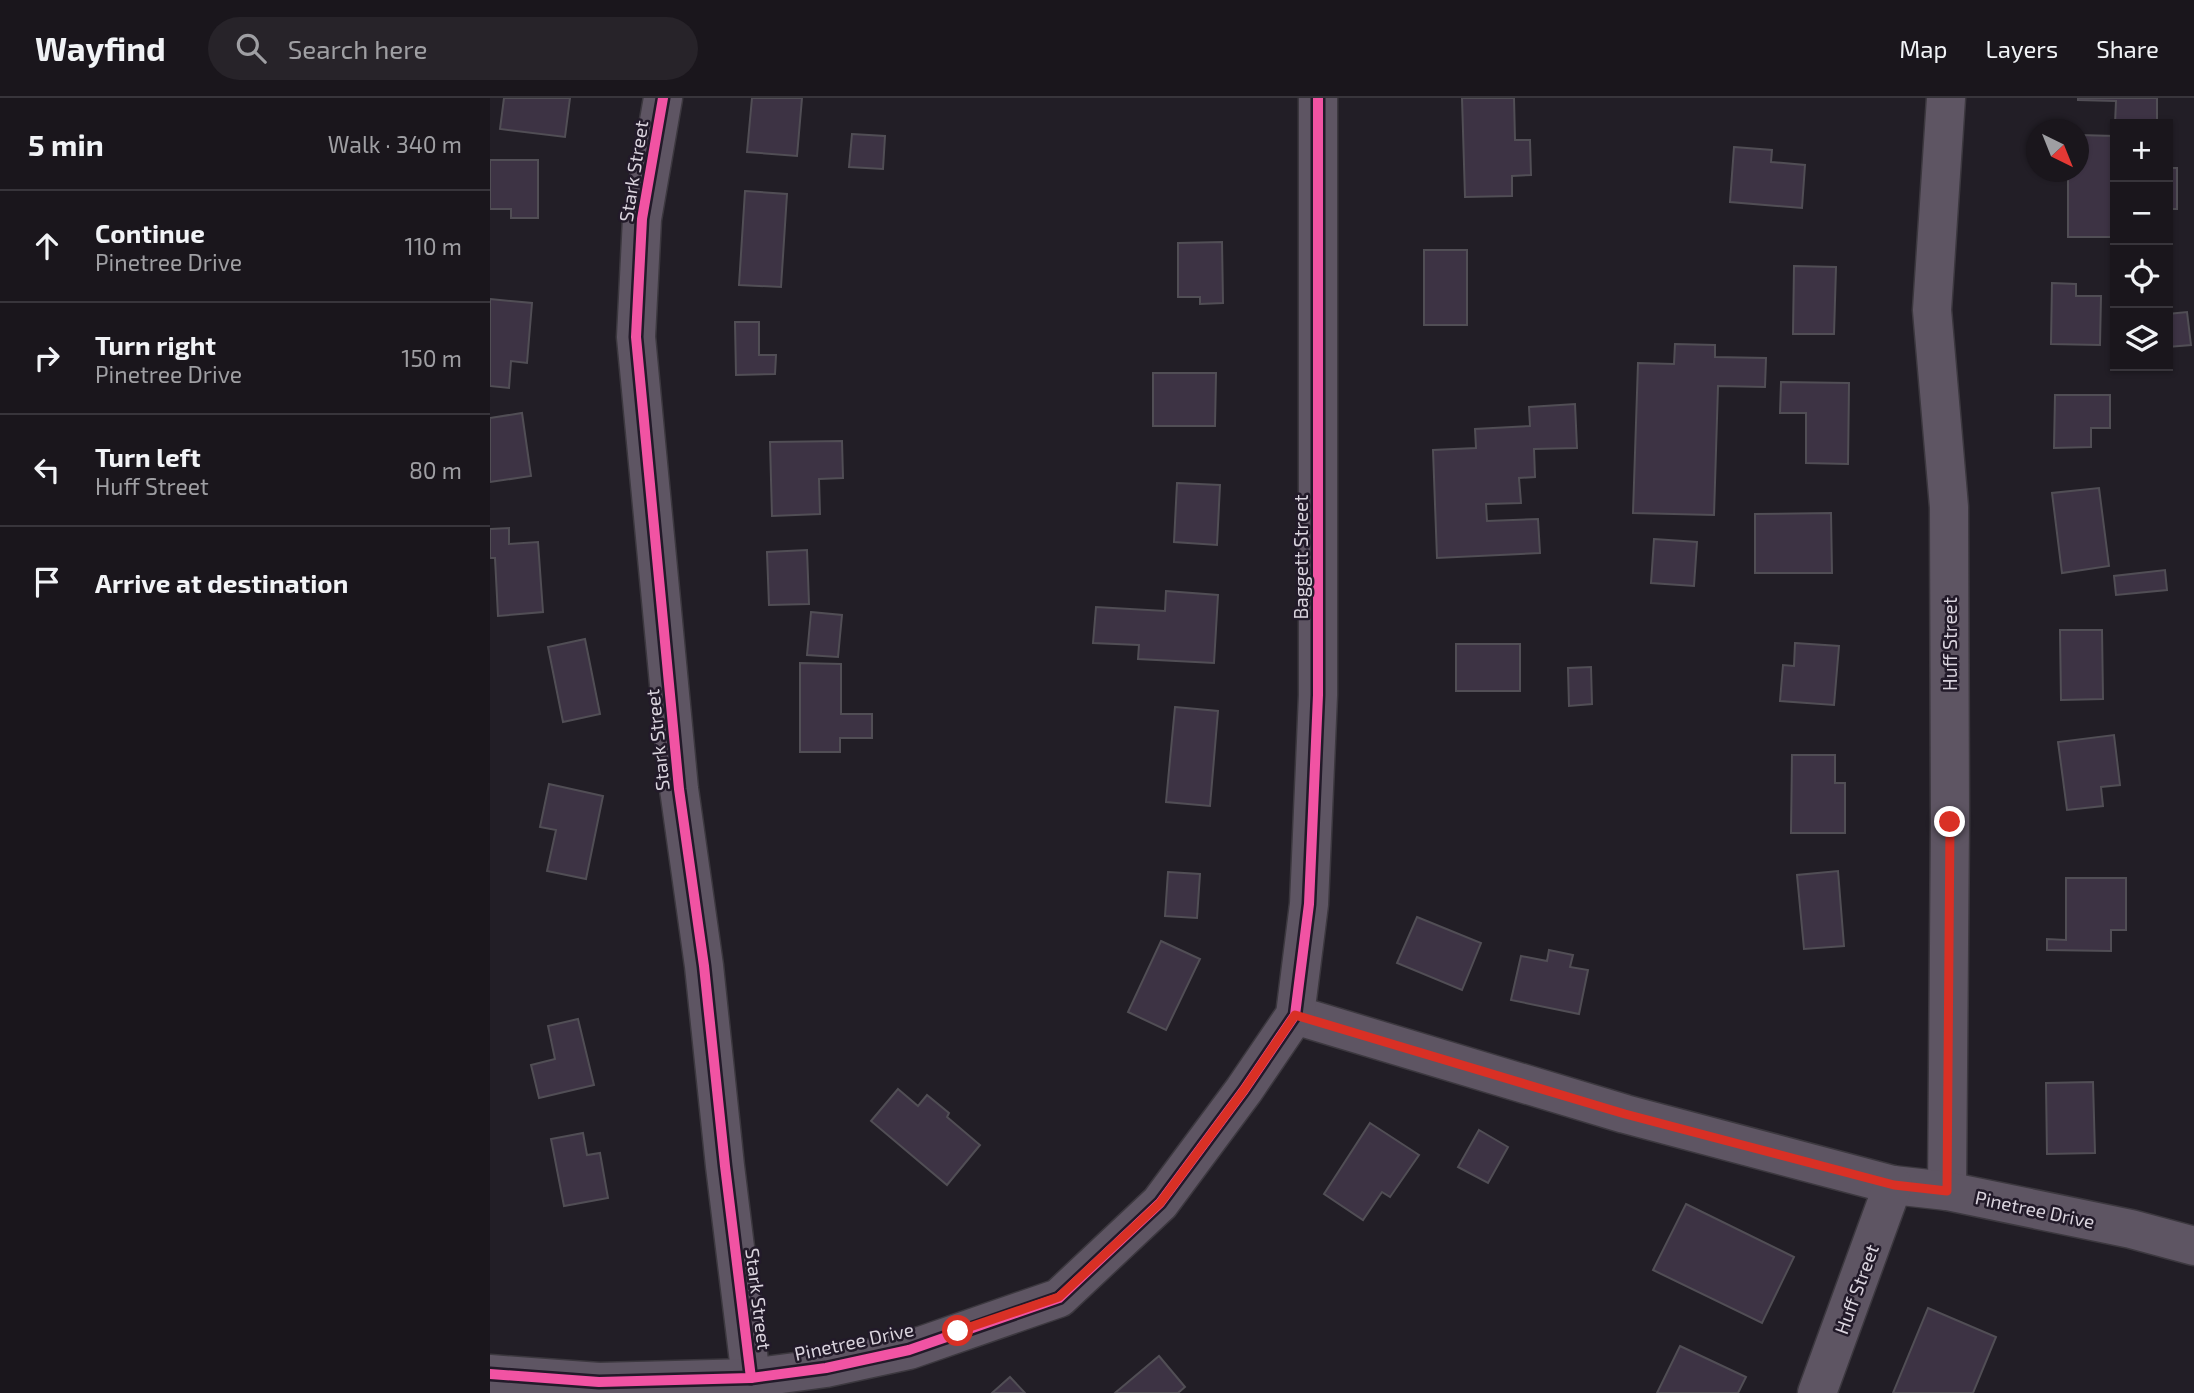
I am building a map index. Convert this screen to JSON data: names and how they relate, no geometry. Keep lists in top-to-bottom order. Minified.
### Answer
{"streets":{"street":["Stark Street","Baggett Street","Huff Street","Pinetree Drive"]},"crossings":[["Stark Street","Pinetree Drive"],["Baggett Street","Pinetree Drive"],["Huff Street","Pinetree Drive"]],"north":"bottom right","page":{"header":"Wayfind","search":"Search here","nav":["Map","Layers","Share"],"heading":["5 min","Walk · 340 m"],"map_buttons":["+","−"],"list":[["Continue","Pinetree Drive","110 m"],["Turn right","Pinetree Drive","150 m"],["Turn left","Huff Street","80 m"],"Arrive at destination"]}}
